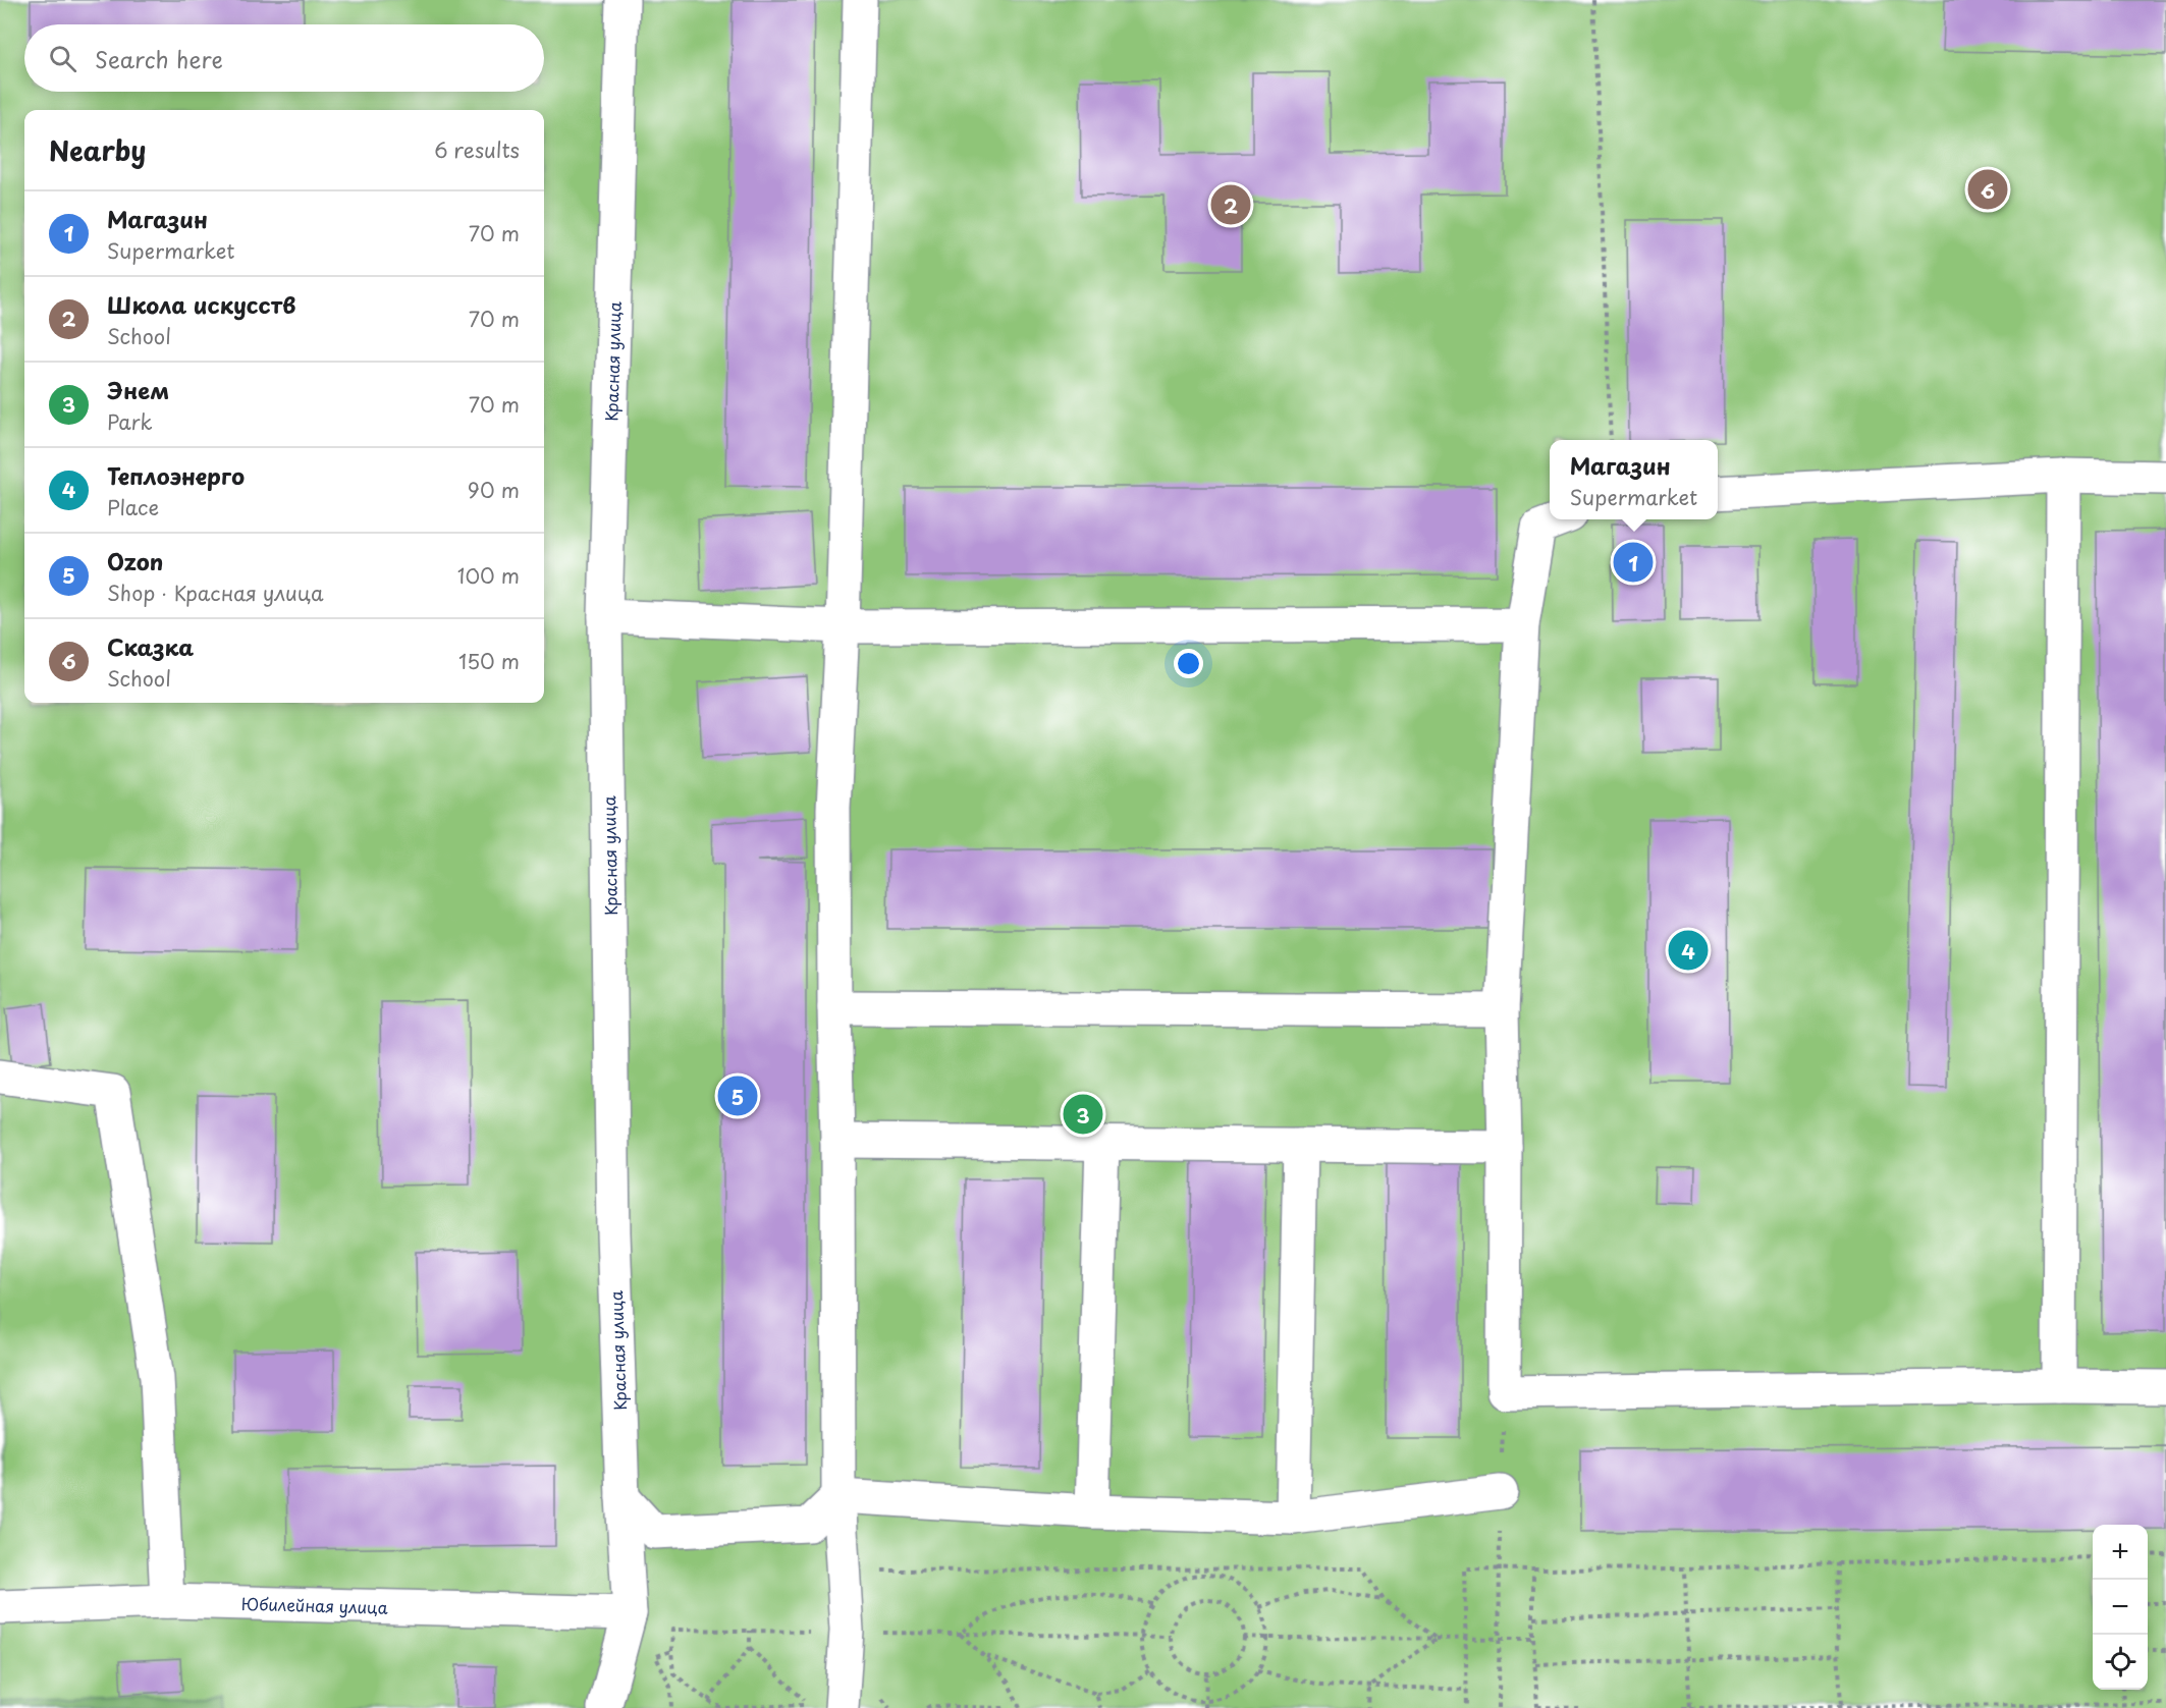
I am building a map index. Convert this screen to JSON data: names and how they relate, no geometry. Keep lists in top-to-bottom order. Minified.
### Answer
{"streets":{"street":["Красная улица","Юбилейная улица"]},"crossings":[["Красная улица","Юбилейная улица"]],"page":{"search":"Search here","heading":["Nearby","6 results"],"pins":["6","2","1","4","5","3"],"list":[{"mark":"1","name":"Магазин","note":"Supermarket","value":"70 m"},{"mark":"2","name":"Школа искусств","note":"School","value":"70 m"},{"mark":"3","name":"Энем","note":"Park","value":"70 m"},{"mark":"4","name":"Теплоэнерго","note":"Place","value":"90 m"},{"mark":"5","name":"Ozon","note":"Shop · Красная улица","value":"100 m"},{"mark":"6","name":"Сказка","note":"School","value":"150 m"}],"popup":["Магазин","Supermarket"],"map_buttons":["+","−"]}}
